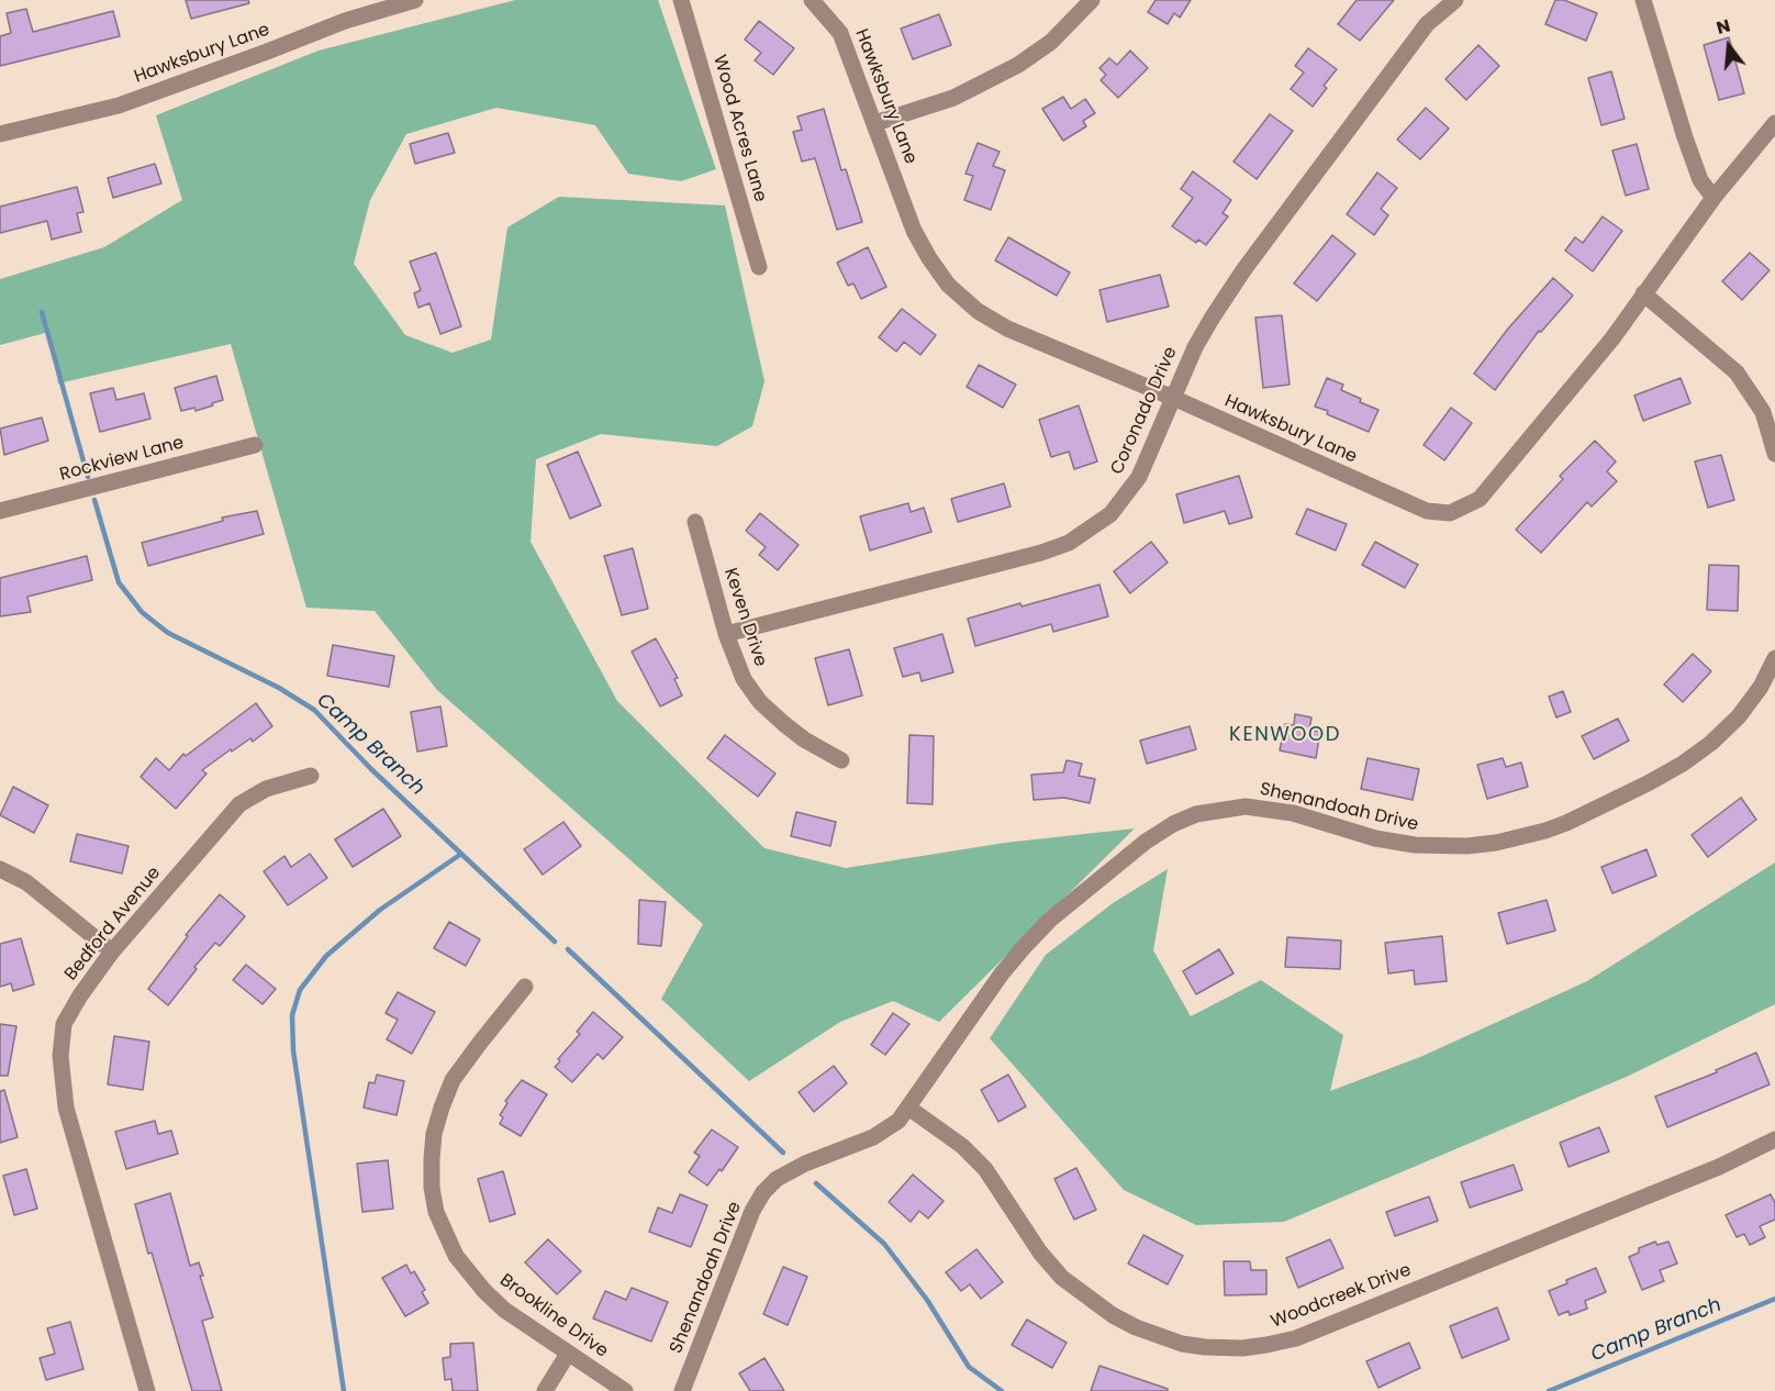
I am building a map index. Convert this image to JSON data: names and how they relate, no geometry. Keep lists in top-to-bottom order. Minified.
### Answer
{"streets":{"street":["Hawksbury Lane","Wood Acres Lane","Coronado Drive","Rockview Lane","Keven Drive","Shenandoah Drive","Bedford Avenue","Woodcreek Drive","Brookline Drive"]},"crossings":[["Hawksbury Lane","Coronado Drive"],["Coronado Drive","Keven Drive"],["Shenandoah Drive","Woodcreek Drive"]],"districts":["KENWOOD"],"water":["Camp Branch"],"north":"top"}
